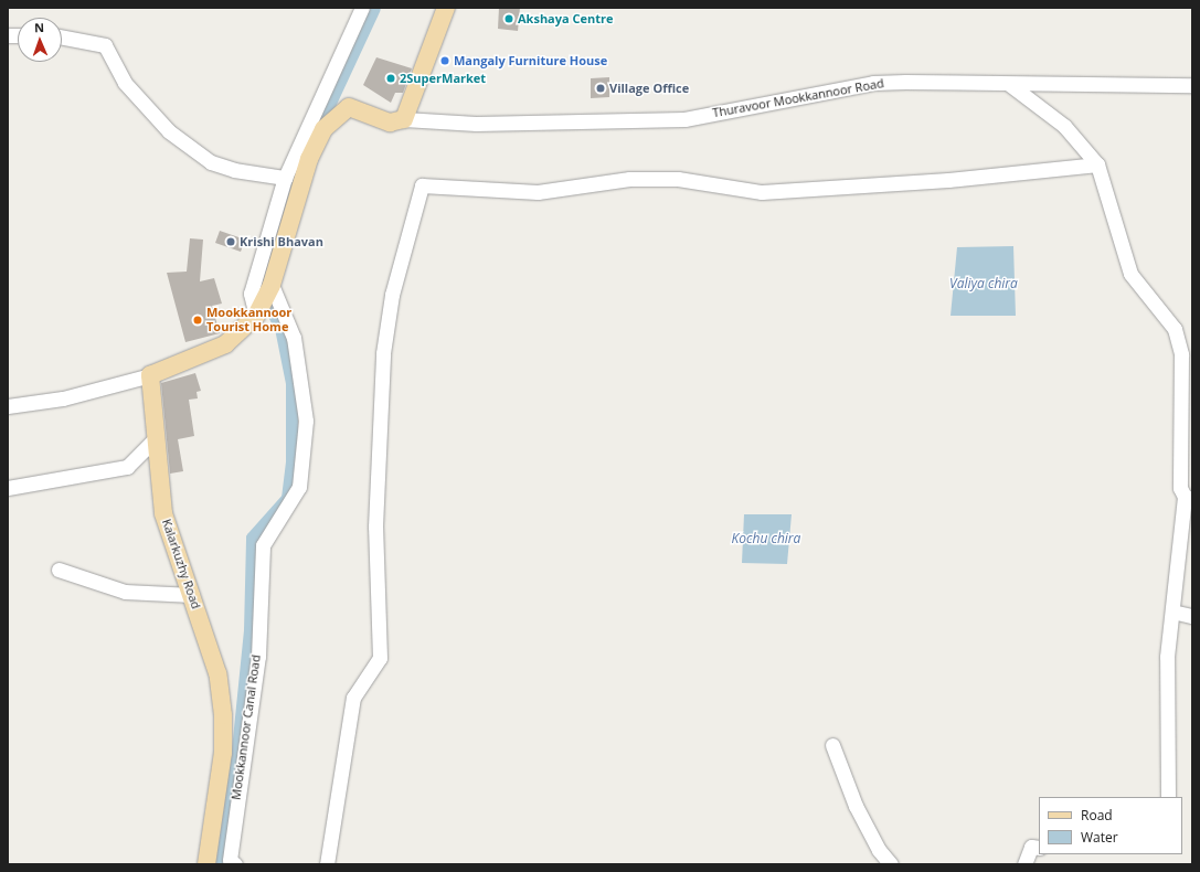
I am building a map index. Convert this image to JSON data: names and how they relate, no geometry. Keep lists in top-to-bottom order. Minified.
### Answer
{"streets":{"main road":["Kalarkuzhy Road"],"street":["Thuravoor Mookkannoor Road","Mookkannoor Canal Road"]},"water":["Valiya chira","Kochu chira"],"places":["Akshaya Centre","Mangaly Furniture House","2SuperMarket","Village Office","Krishi Bhavan","Mookkannoor Tourist Home"],"legend":["Road","Water"],"north":"top"}
